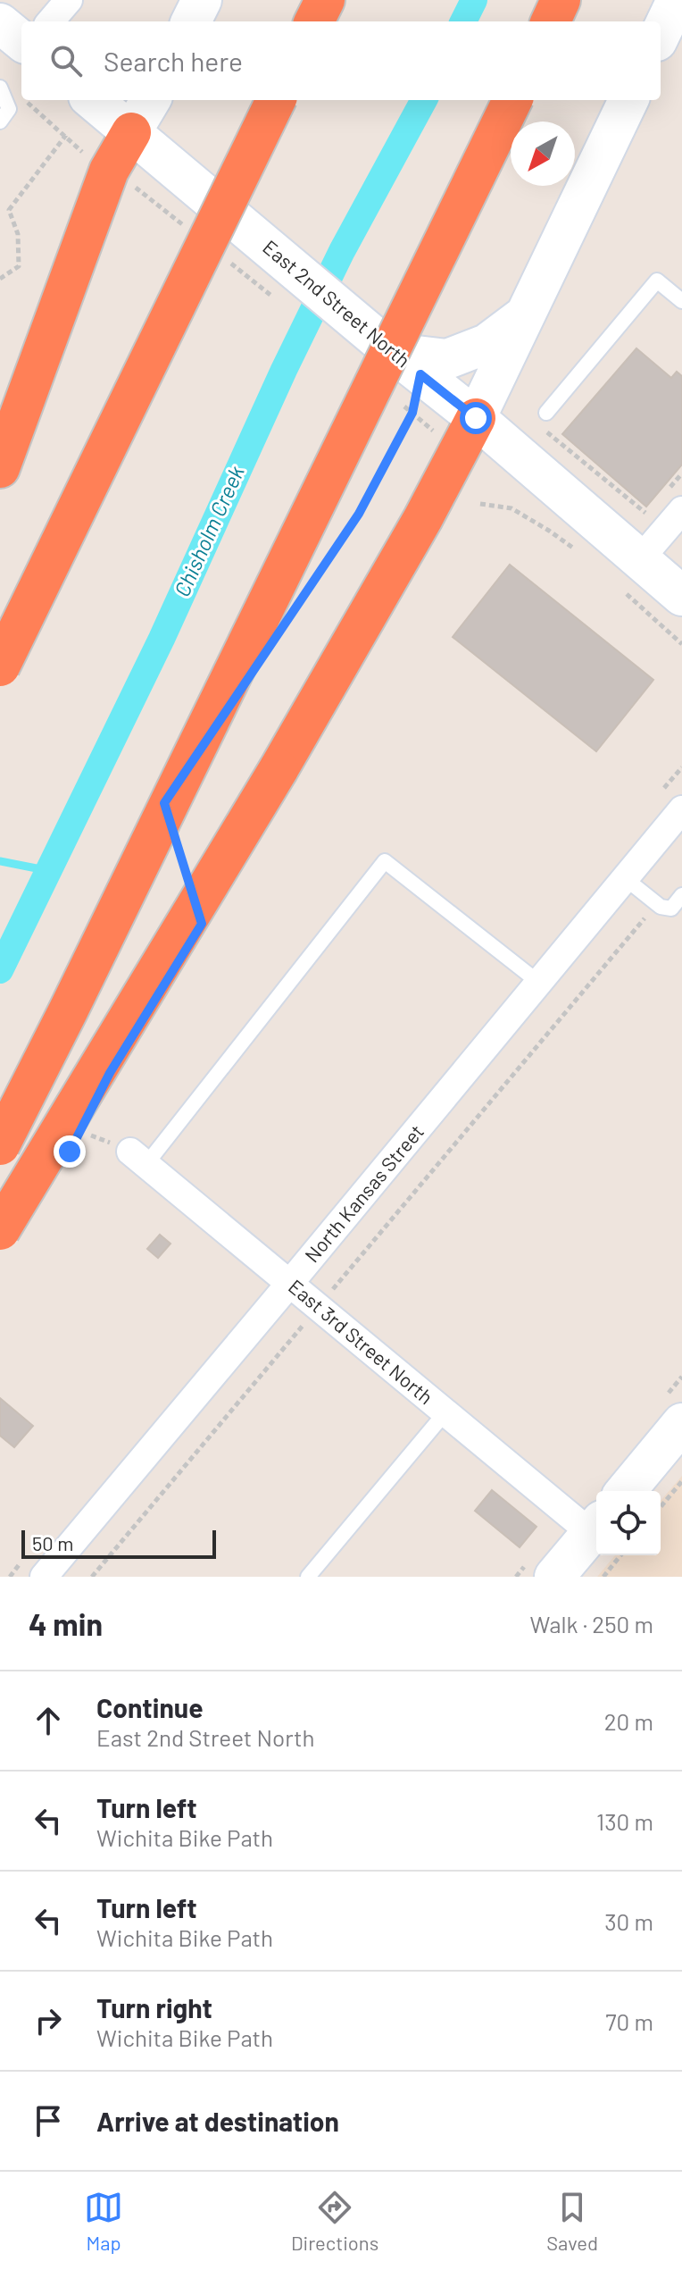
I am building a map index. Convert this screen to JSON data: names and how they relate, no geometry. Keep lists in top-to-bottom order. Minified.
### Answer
{"streets":{"street":["East 2nd Street North","North Kansas Street","East 3rd Street North"]},"crossings":[["North Kansas Street","East 3rd Street North"]],"water":["Chisholm Creek"],"scale_bar":"50 m","north":"bottom left","page":{"search":"Search here","scale":"50 m","heading":["4 min","Walk · 250 m"],"list":[["Continue","East 2nd Street North","20 m"],["Turn left","Wichita Bike Path","130 m"],["Turn left","Wichita Bike Path","30 m"],["Turn right","Wichita Bike Path","70 m"],"Arrive at destination"],"nav":["Map","Directions","Saved"]}}
